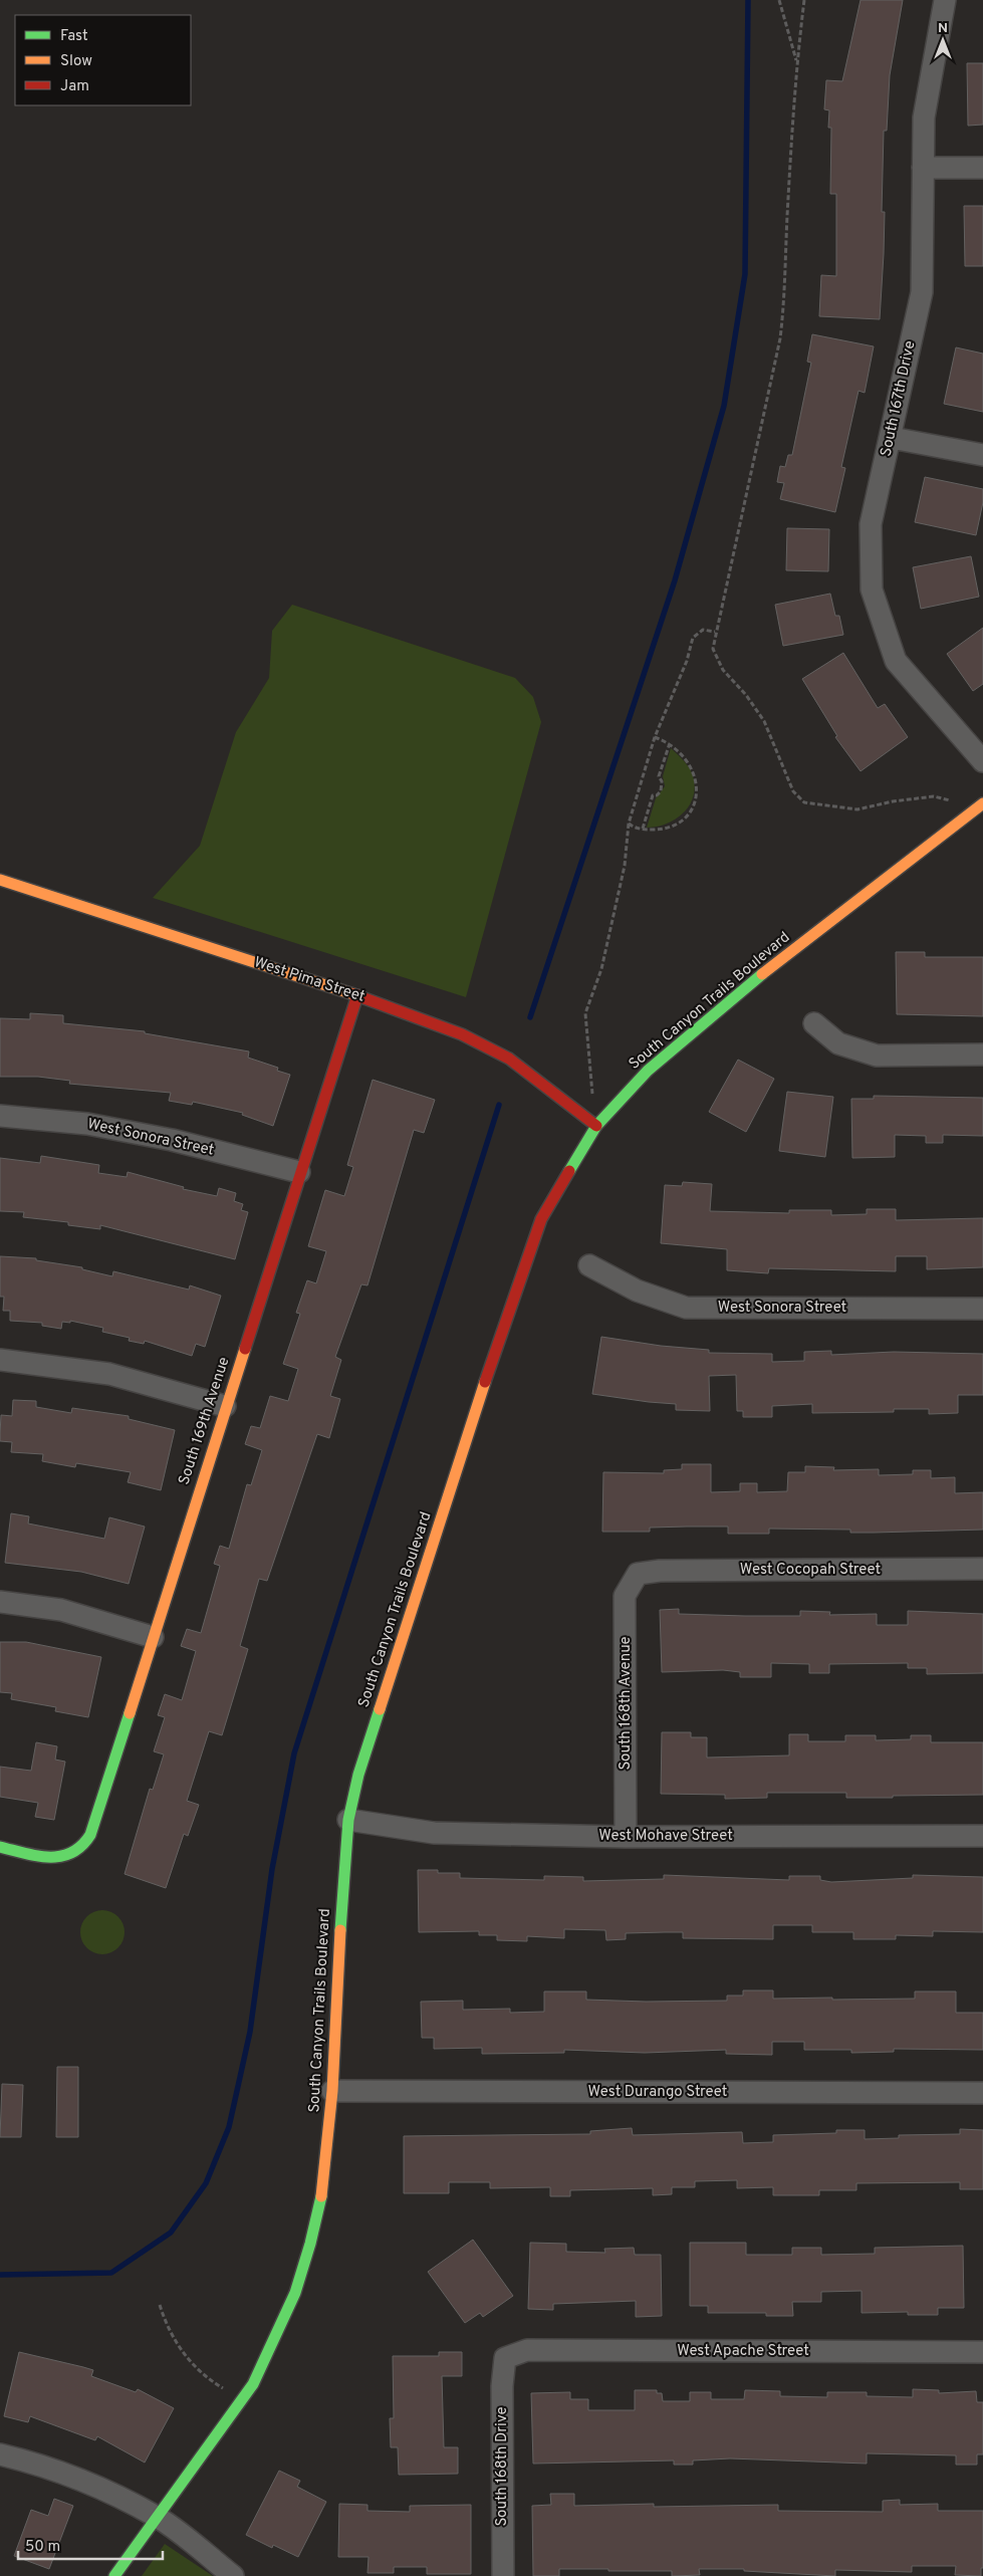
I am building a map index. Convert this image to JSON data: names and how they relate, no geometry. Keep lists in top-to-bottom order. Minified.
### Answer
{"streets":{"street":["South 167th Drive","West Pima Street","South Canyon Trails Boulevard","West Sonora Street","South 169th Avenue","West Cocopah Street","South 168th Avenue","West Mohave Street","West Durango Street","West Apache Street","South 168th Drive"]},"crossings":[["West Pima Street","South Canyon Trails Boulevard"],["West Pima Street","South 169th Avenue"],["South Canyon Trails Boulevard","West Mohave Street"],["South Canyon Trails Boulevard","West Durango Street"],["West Sonora Street","South 169th Avenue"],["West Cocopah Street","South 168th Avenue"],["South 168th Avenue","West Mohave Street"],["West Apache Street","South 168th Drive"]],"legend":["Fast","Slow","Jam"],"scale_bar":"50 m","north":"top"}
